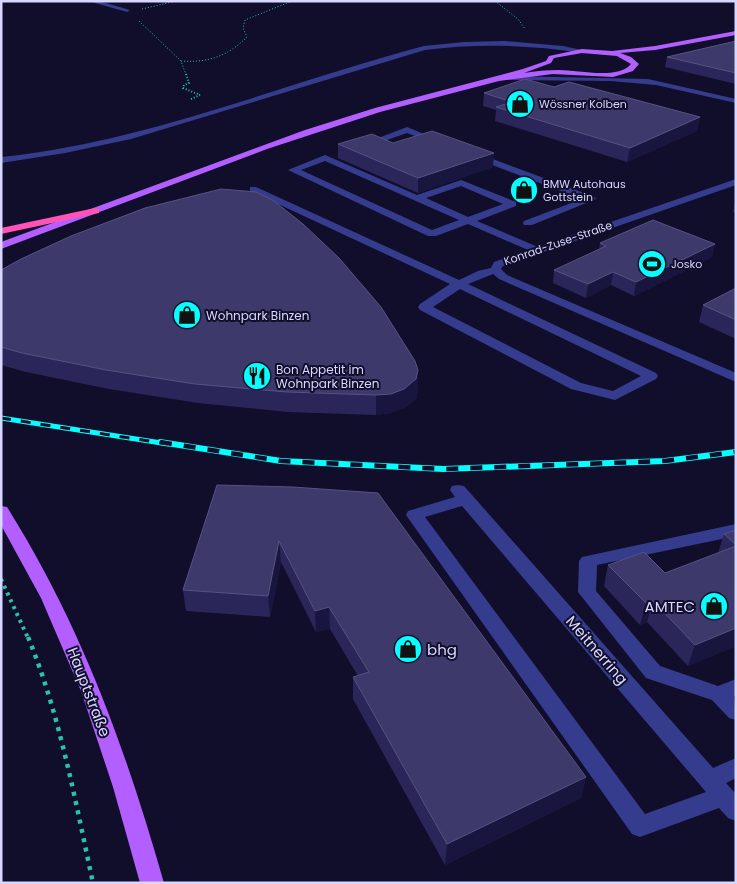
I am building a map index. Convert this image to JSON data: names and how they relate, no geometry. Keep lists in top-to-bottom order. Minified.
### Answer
{"streets":{"main road":["Hauptstraße"],"street":["Konrad-Zuse-Straße","Meitnerring"]},"places":{"shop":["Wössner Kolben","BMW Autohaus Gottstein","Wohnpark Binzen","AMTEC","bhg"],"sports":["Josko"],"restaurant":["Bon Appetit im Wohnpark Binzen"]}}
